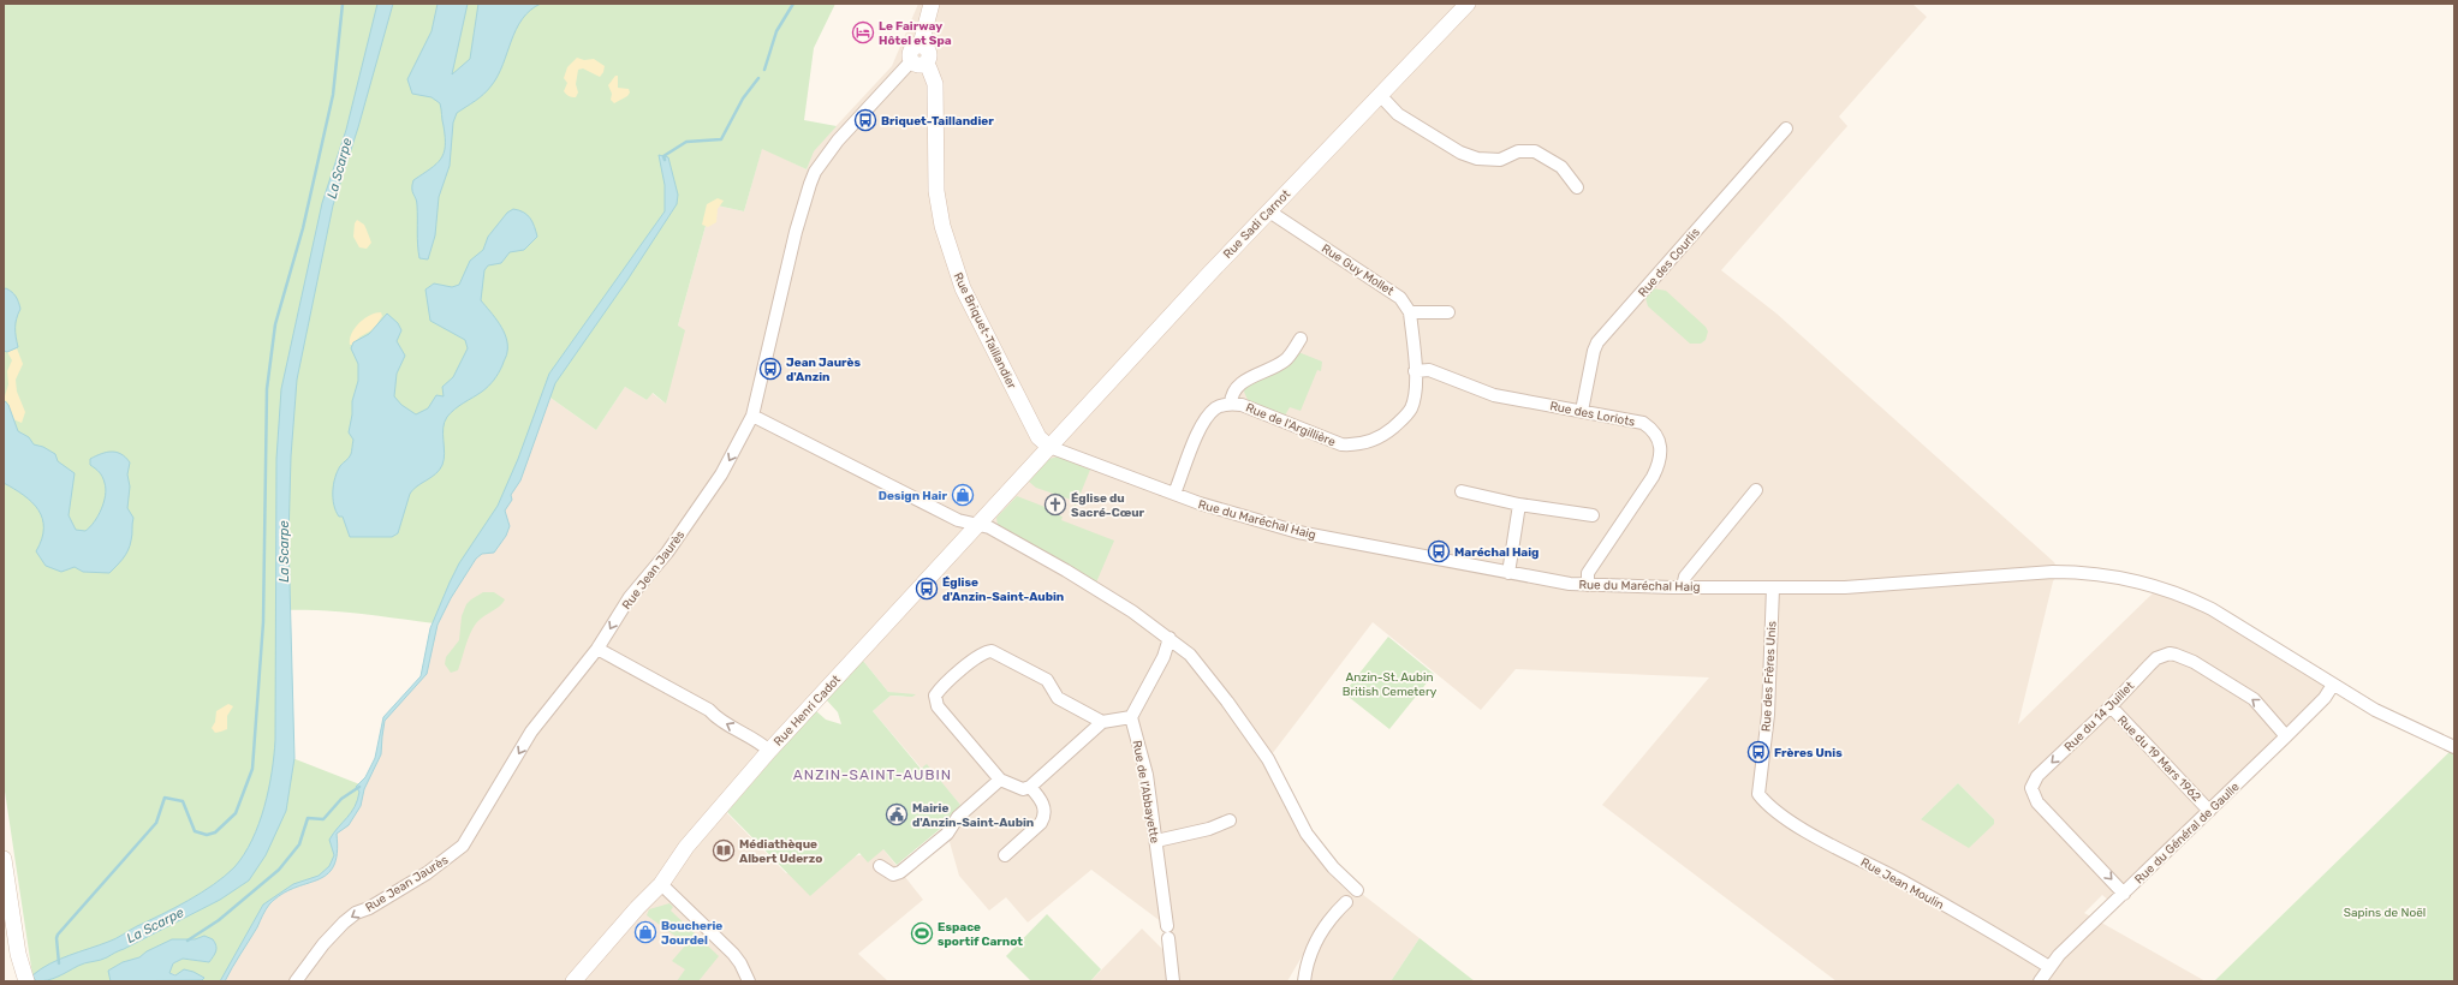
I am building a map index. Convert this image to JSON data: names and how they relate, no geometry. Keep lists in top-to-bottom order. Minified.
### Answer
{"streets":{"main road":["Rue Sadi Carnot","Rue Briquet-Taillandier","Rue Henri Cadot"],"street":["Rue des Courlis","Rue Guy Mollet","Rue des Loriots","Rue de l'Argillière","Rue du Maréchal Haig","Rue Jean Jaurès","Rue des Frères Unis","Rue du 14 Juillet","Rue du 19 Mars 1962","Rue de l'Abbayette","Rue du Général de Gaulle","Rue Jean Moulin"]},"crossings":[["Rue Sadi Carnot","Rue Guy Mollet"],["Rue Sadi Carnot","Rue Briquet-Taillandier"],["Rue Sadi Carnot","Rue du Maréchal Haig"],["Rue Sadi Carnot","Rue Henri Cadot"],["Rue des Courlis","Rue des Loriots"],["Rue Guy Mollet","Rue de l'Argillière"],["Rue Briquet-Taillandier","Rue du Maréchal Haig"],["Rue Briquet-Taillandier","Rue Jean Jaurès"],["Rue Briquet-Taillandier","Rue Henri Cadot"],["Rue des Loriots","Rue de l'Argillière"],["Rue des Loriots","Rue du Maréchal Haig"],["Rue de l'Argillière","Rue du Maréchal Haig"],["Rue du Maréchal Haig","Rue des Frères Unis"],["Rue du Maréchal Haig","Rue Henri Cadot"],["Rue du Maréchal Haig","Rue du Général de Gaulle"],["Rue des Frères Unis","Rue Jean Moulin"],["Rue du 14 Juillet","Rue du 19 Mars 1962"],["Rue du 14 Juillet","Rue du Général de Gaulle"],["Rue du 19 Mars 1962","Rue du Général de Gaulle"],["Rue du Général de Gaulle","Rue Jean Moulin"]],"one_way":["Rue Jean Jaurès"],"districts":["ANZIN-SAINT-AUBIN"],"water":["La Scarpe"],"parks":["Anzin-St. Aubin British Cemetery","Sapins de Noël"],"places":{"hotel":["Le Fairway Hôtel et Spa"],"bus stop":["Briquet-Taillandier","Jean Jaurès d'Anzin","Maréchal Haig","Église d'Anzin-Saint-Aubin","Frères Unis"],"shop":["Design Hair","Boucherie Jourdel"],"church":["Église du Sacré-Cœur"],"public building":["Mairie d'Anzin-Saint-Aubin"],"library":["Médiathèque Albert Uderzo"],"sports":["Espace sportif Carnot"]}}
